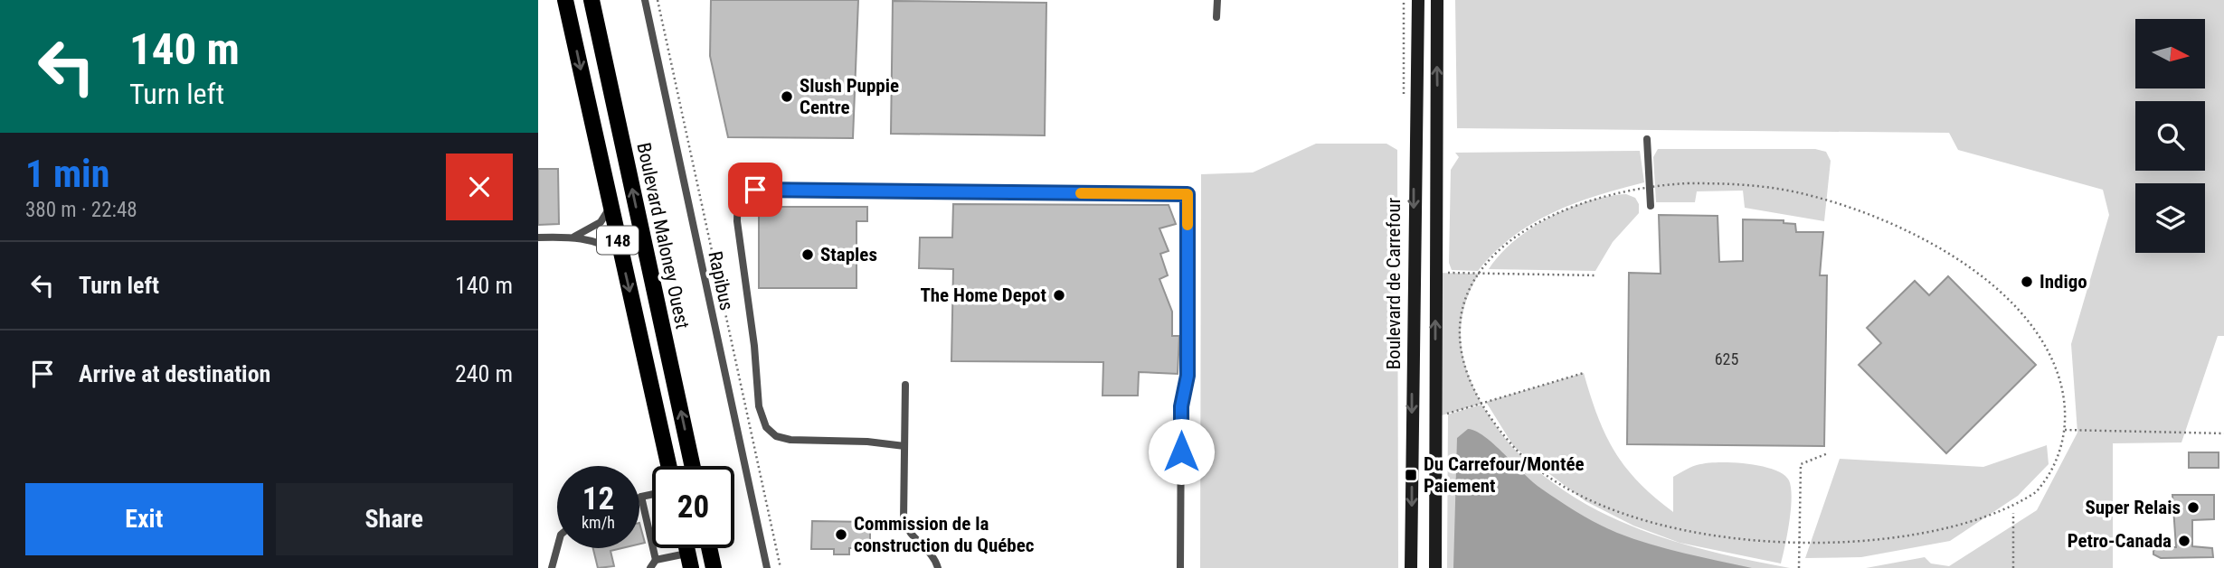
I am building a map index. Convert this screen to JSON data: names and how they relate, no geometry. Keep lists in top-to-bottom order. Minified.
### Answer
{"streets":{"main road":["Boulevard Maloney Ouest","148"],"street":["Boulevard de Carrefour"],"lane":["Rapibus"]},"places":{"other":["Slush Puppie Centre","Staples","Indigo","The Home Depot","Super Relais","Commission de la construction du Québec","Petro-Canada"],"transit":["Du Carrefour/Montée Paiement"]},"house_numbers":["625"],"north":"right","page":{"turn":["140 m","Turn left"],"heading":["1 min","380 m · 22:48"],"list":[{"name":"Turn left","value":"140 m"},{"name":"Arrive at destination","value":"240 m"}],"speed":"12 km/h","limit":"20","buttons":["Exit","Share"]}}
